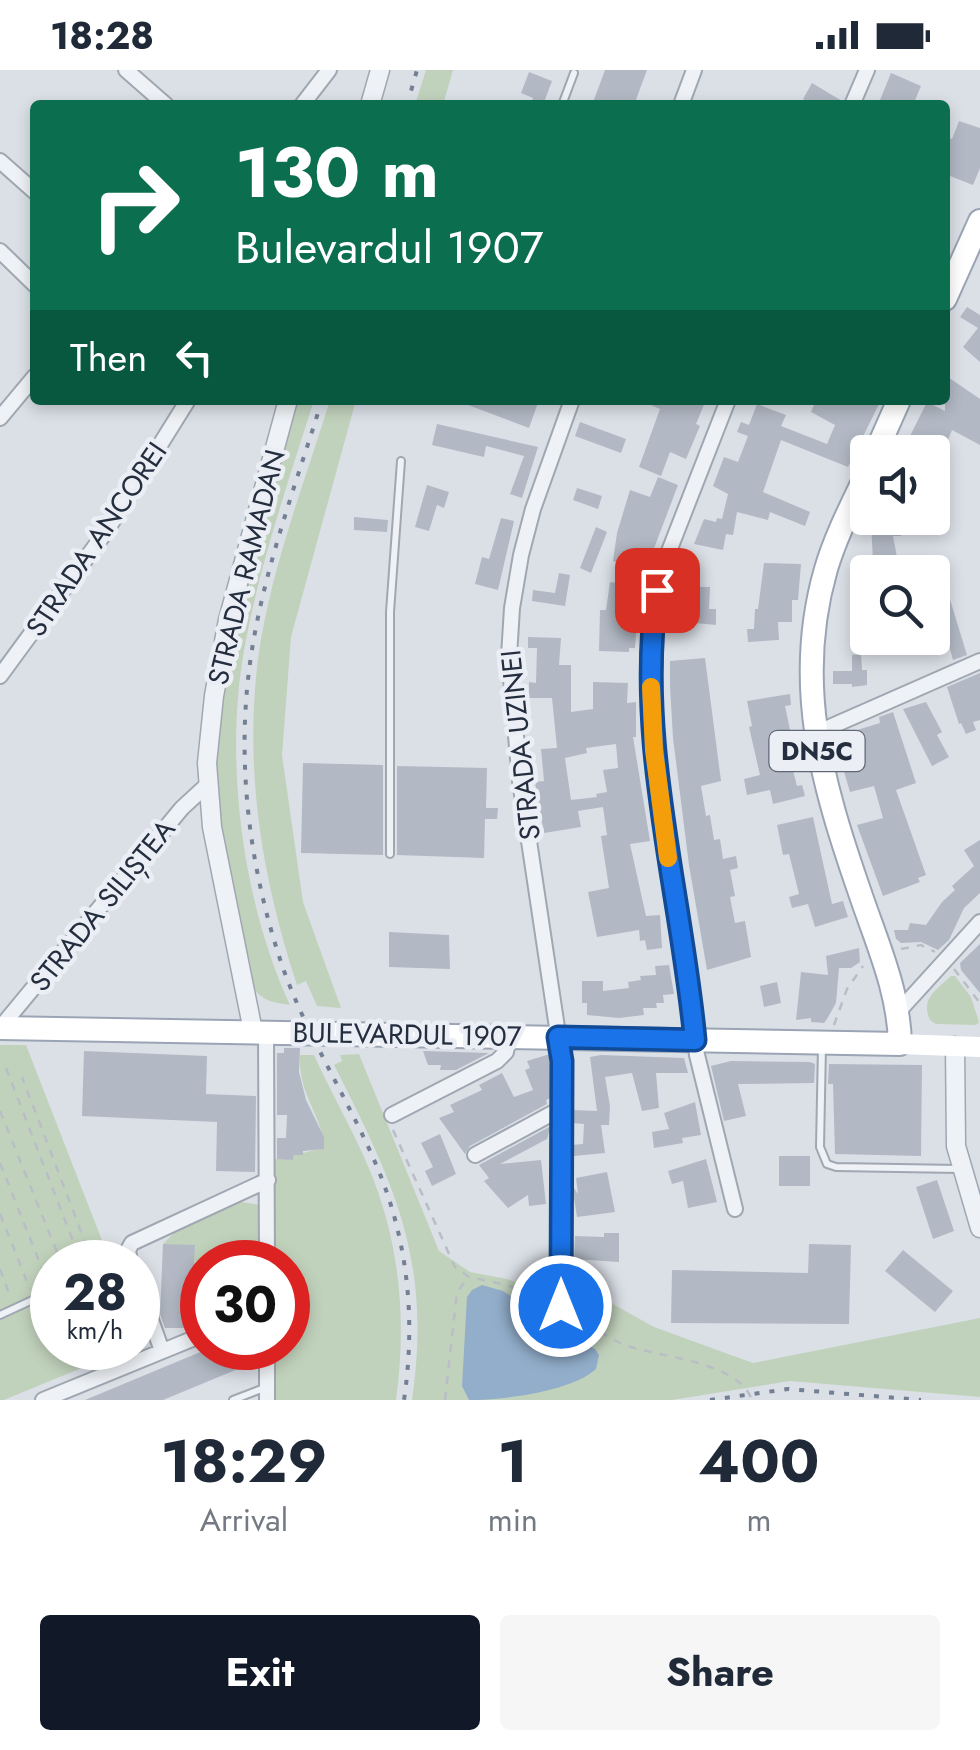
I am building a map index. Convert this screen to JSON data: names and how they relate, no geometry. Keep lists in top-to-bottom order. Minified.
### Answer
{"streets":{"main road":["DN5C","BULEVARDUL 1907"],"street":["STRADA ANCOREI","STRADA RAMADAN","STRADA UZINEI","STRADA SILIȘTEA"]},"crossings":[["STRADA RAMADAN","STRADA SILIȘTEA"],["STRADA RAMADAN","BULEVARDUL 1907"],["STRADA UZINEI","BULEVARDUL 1907"],["DN5C","BULEVARDUL 1907"],["STRADA SILIȘTEA","BULEVARDUL 1907"]],"page":{"status":"18:28","turn":["130 m","Bulevardul 1907"],"then":"Then","speed":"28 km/h","limit":"30","eta":["18:29","Arrival","1","min","400","m"],"buttons":["Exit","Share"]}}
